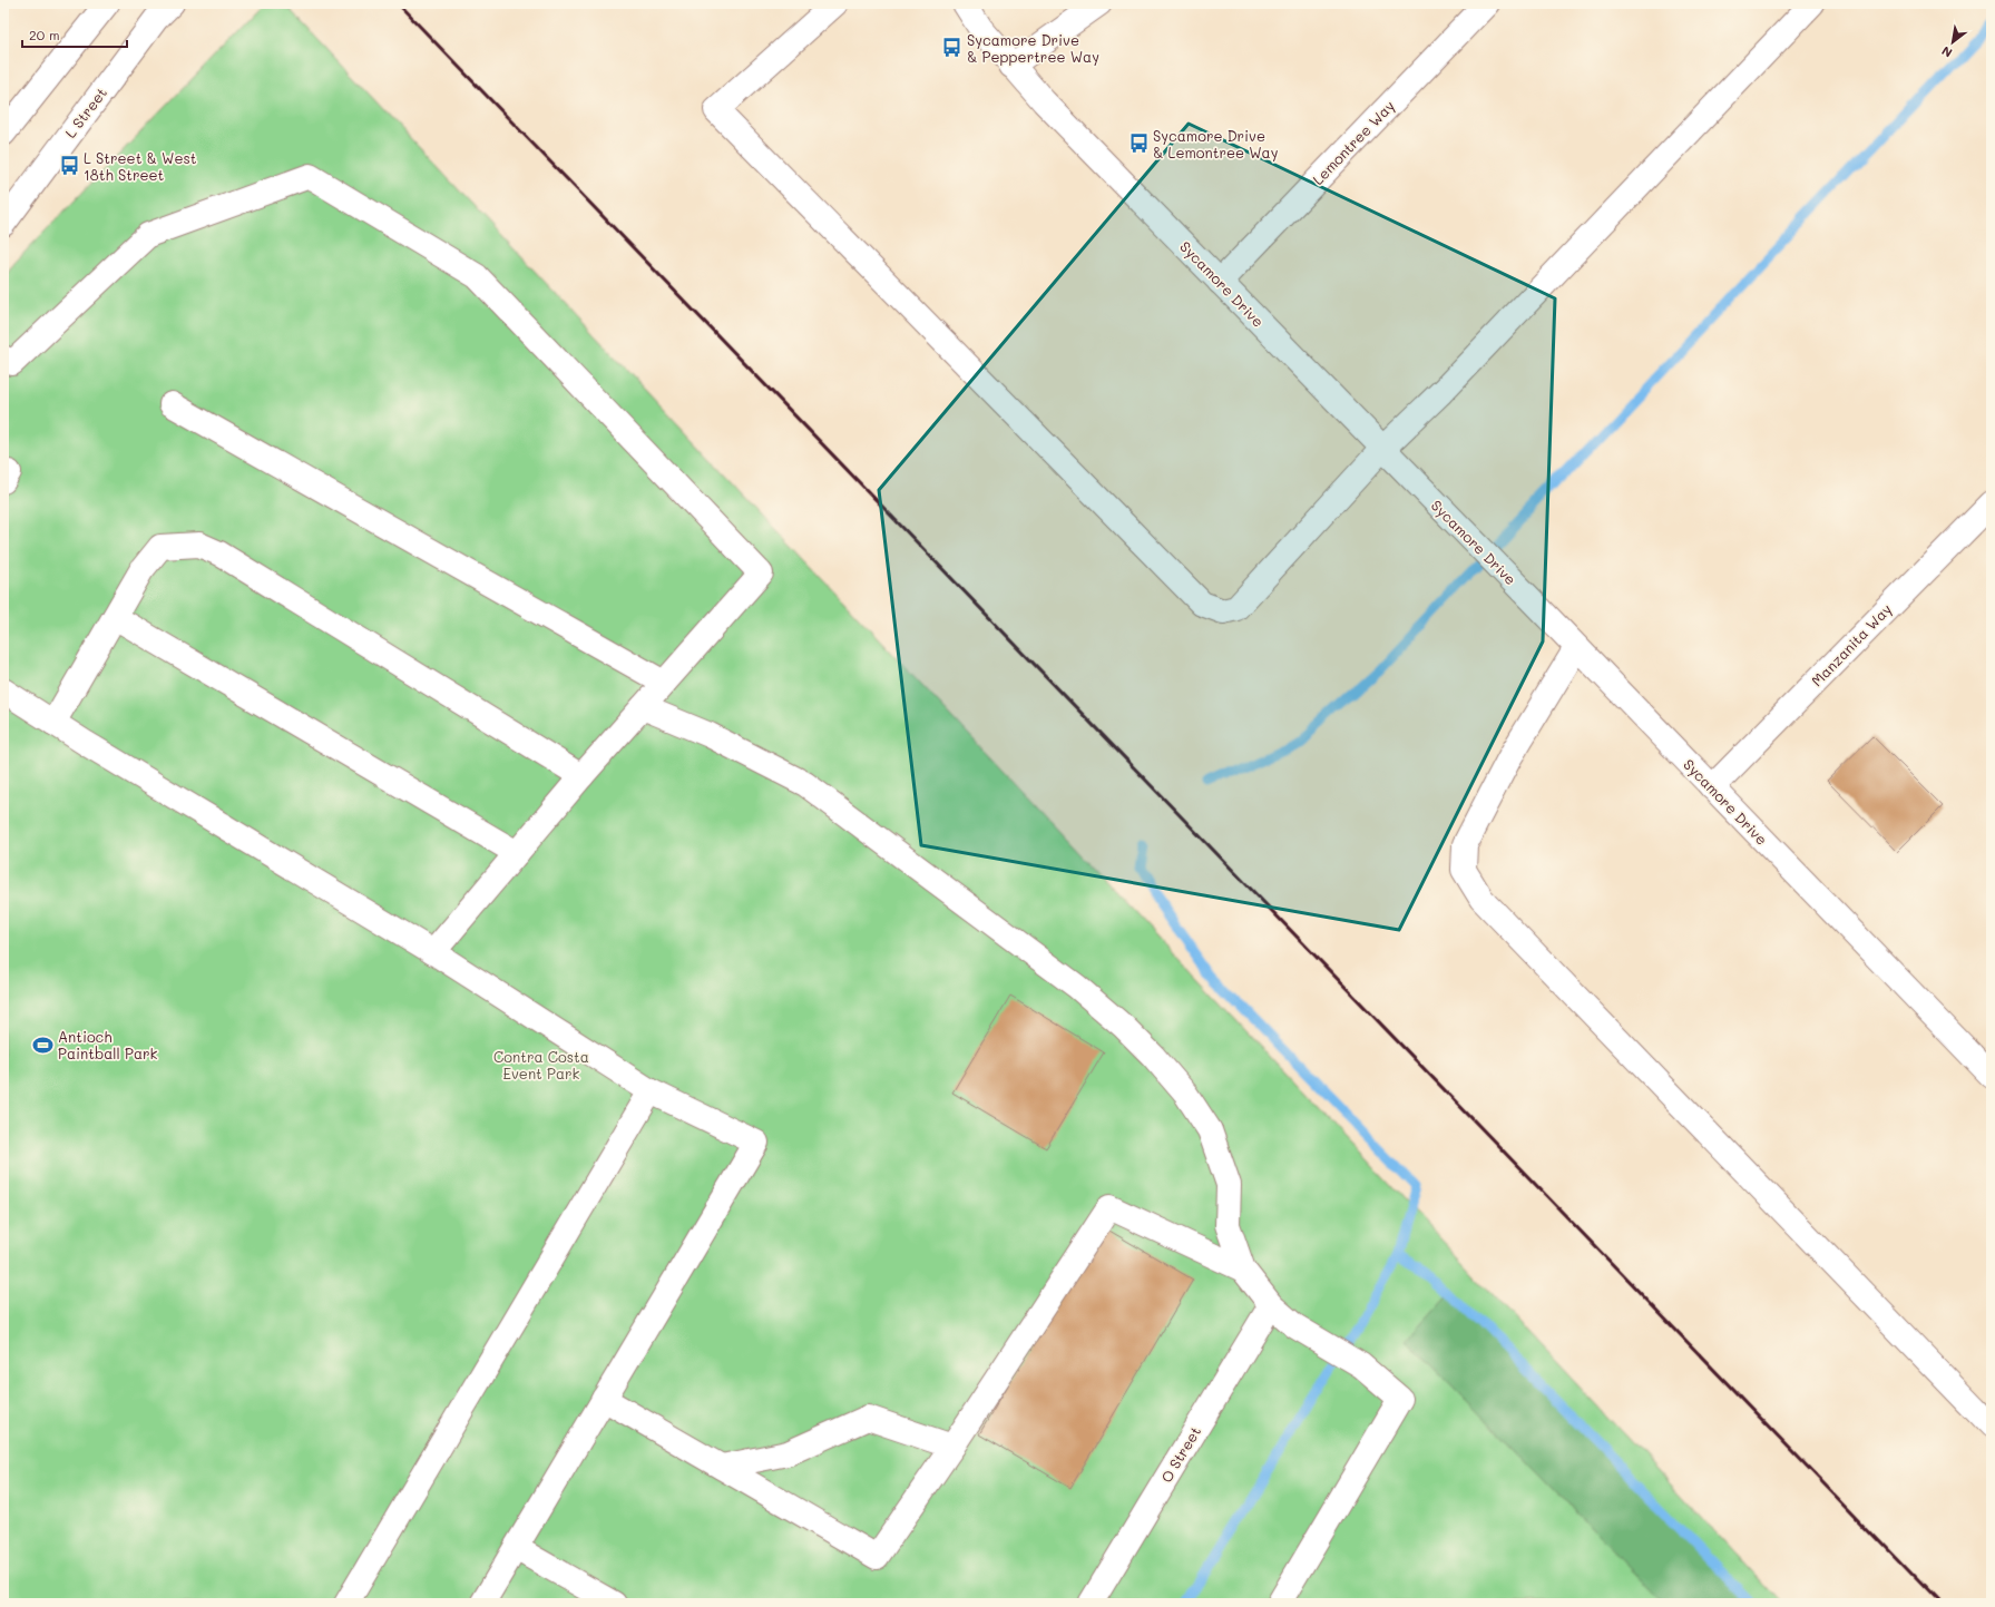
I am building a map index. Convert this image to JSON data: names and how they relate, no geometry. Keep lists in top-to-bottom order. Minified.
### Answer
{"streets":{"street":["L Street","Lemontree Way","Sycamore Drive","Manzanita Way","O Street"]},"crossings":[["Lemontree Way","Sycamore Drive"],["Sycamore Drive","Manzanita Way"]],"parks":["Contra Costa Event Park"],"places":{"bus stop":["Sycamore Drive & Peppertree Way","Sycamore Drive & Lemontree Way","L Street & West 18th Street"],"sports":["Antioch Paintball Park"]},"scale_bar":"20 m","north":"bottom left"}
